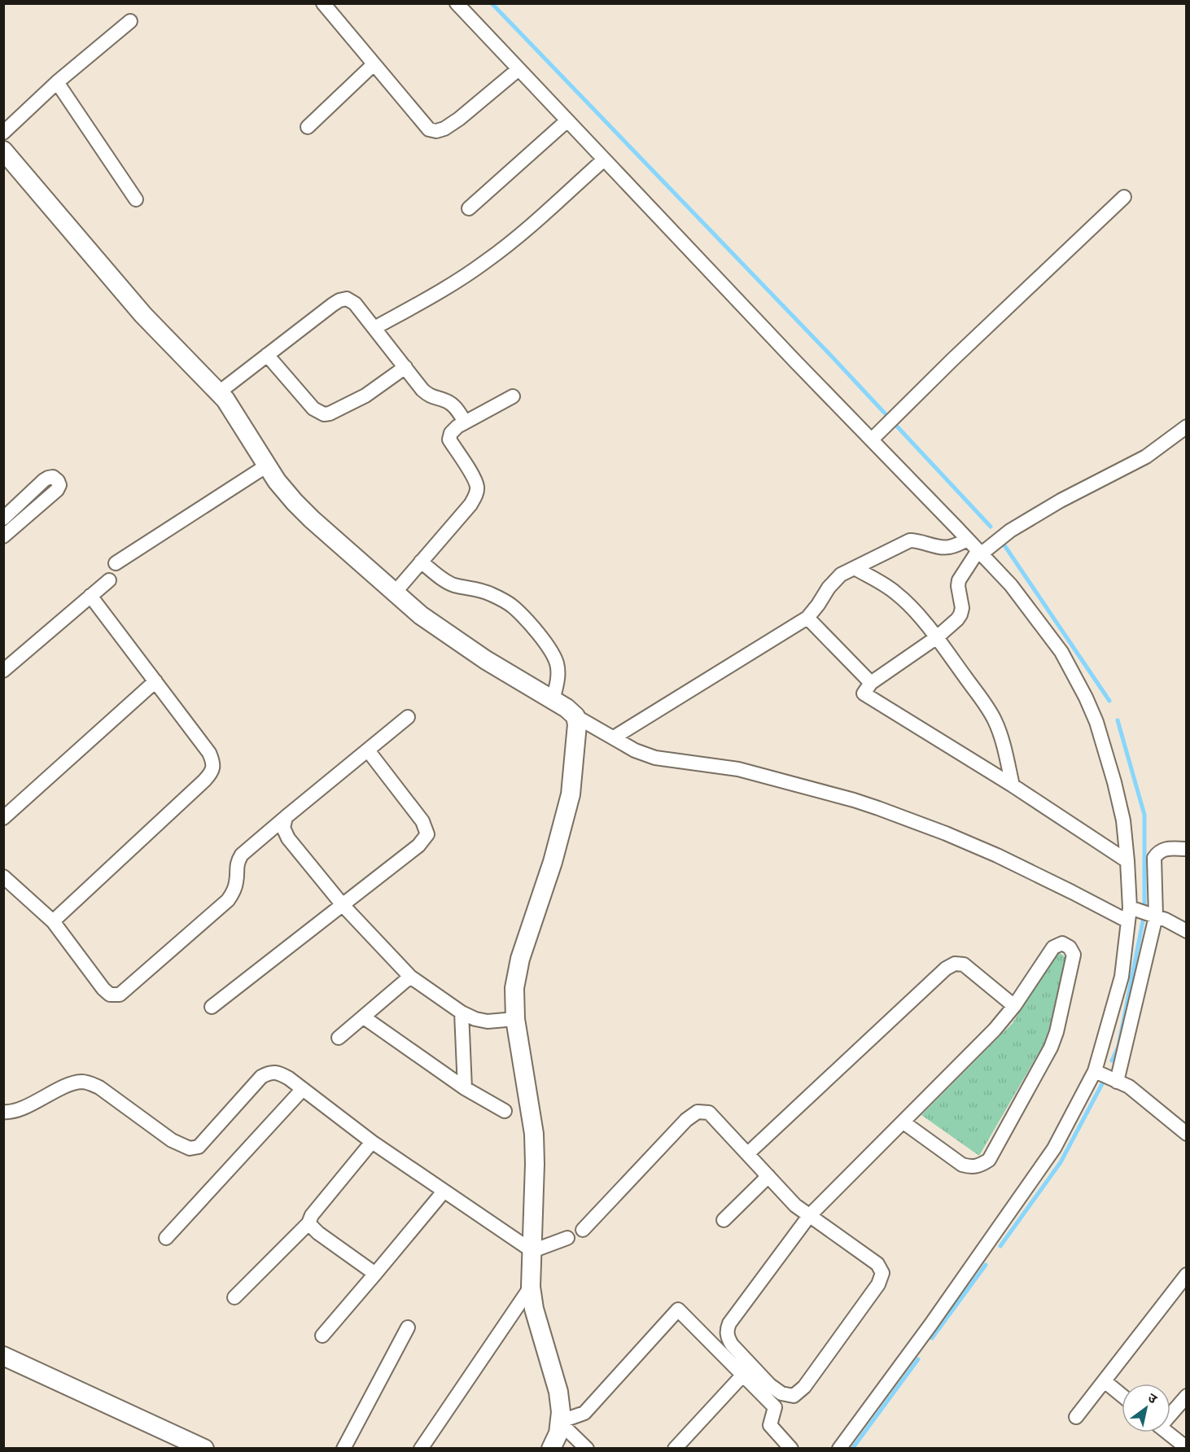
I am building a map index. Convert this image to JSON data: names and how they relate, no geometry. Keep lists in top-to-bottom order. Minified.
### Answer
{"north":"top right"}
